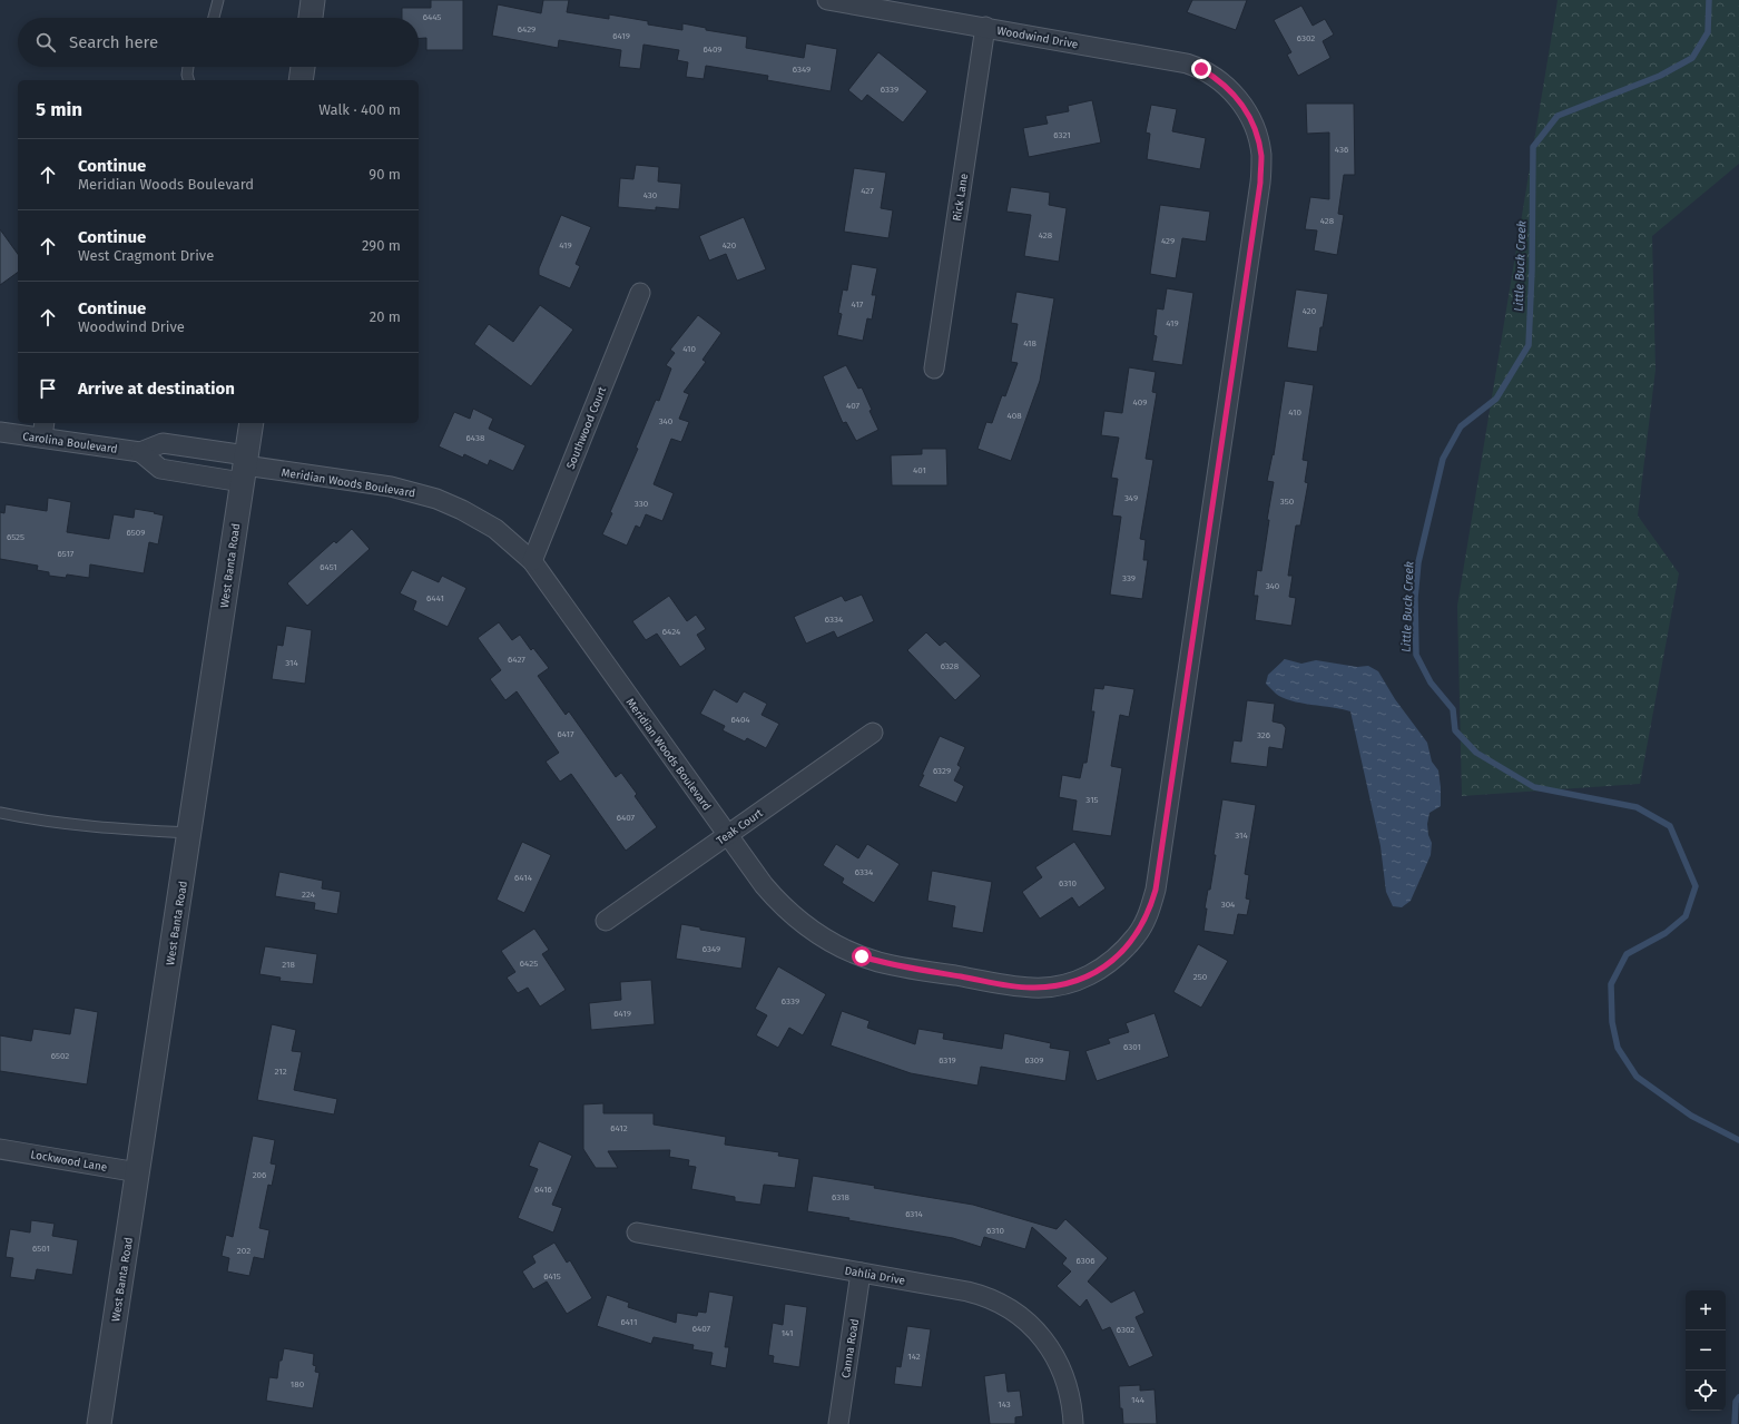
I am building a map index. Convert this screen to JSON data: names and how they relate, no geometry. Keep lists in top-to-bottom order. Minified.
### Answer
{"streets":{"street":["Woodwind Drive","Rick Lane","Southwood Court","Carolina Boulevard","Meridian Woods Boulevard","West Banta Road","Teak Court","Lockwood Lane","Dahlia Drive","Canna Road"]},"crossings":[["Woodwind Drive","Rick Lane"],["Woodwind Drive","Meridian Woods Boulevard"],["Southwood Court","Meridian Woods Boulevard"],["Meridian Woods Boulevard","West Banta Road"],["Meridian Woods Boulevard","Teak Court"],["West Banta Road","Lockwood Lane"],["Dahlia Drive","Canna Road"]],"water":["Little Buck Creek"],"house_numbers":["6445","6429","6419","6302","6409","6349","6339","6321","436","427","430","428","428","429","419","420","417","420","419","418","410","409","407","410","408","340","6438","401","349","350","330","6509","6525","6517","6451","339","340","6441","6334","6424","6427","314","6328","6404","6417","326","6329","315","6407","314","6334","6414","6310","224","304","6349","6425","218","250","6339","6419","6301","6502","6319","6309","212","6412","206","6416","6318","6314","6310","6501","202","6306","6415","6411","6407","6302","141","142","180","144","143"],"page":{"search":"Search here","heading":["5 min","Walk · 400 m"],"list":[["Continue","Meridian Woods Boulevard","90 m"],["Continue","West Cragmont Drive","290 m"],["Continue","Woodwind Drive","20 m"],"Arrive at destination"],"map_buttons":["+","−"]}}
